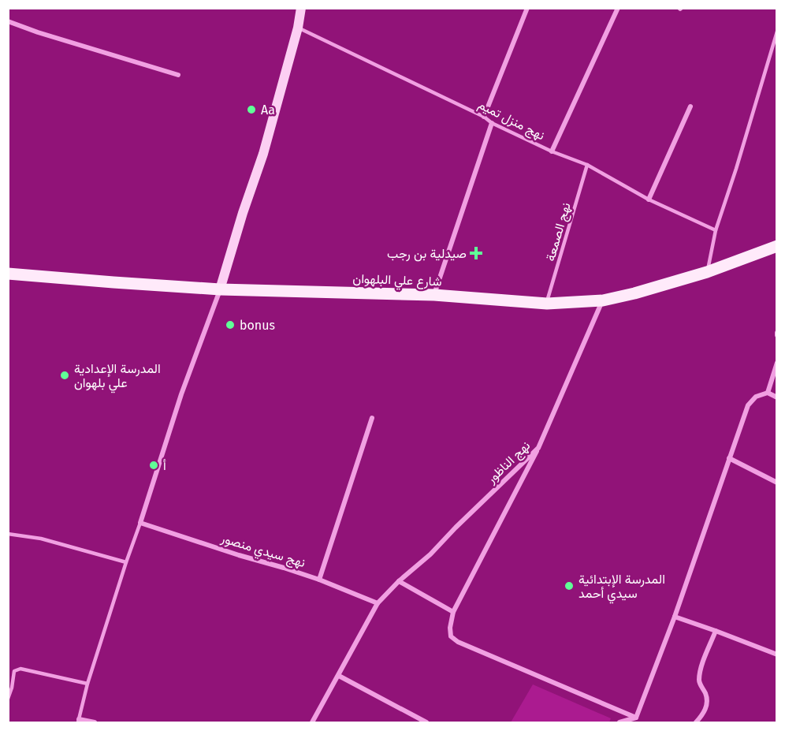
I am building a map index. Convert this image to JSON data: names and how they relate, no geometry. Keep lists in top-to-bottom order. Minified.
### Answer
{"streets":{"main road":["شارع علي البلهوان"],"street":["نهج الناظور","نهج سيدي منصور"],"lane":["نهج منزل تميم","نهج الصمعة"]},"crossings":[["نهج منزل تميم","نهج الصمعة"],["نهج الصمعة","شارع علي البلهوان"],["شارع علي البلهوان","نهج الناظور"],["نهج الناظور","نهج سيدي منصور"]],"places":{"other":["Aa","bonus","المدرسة الإعدادية علي بلهوان","أ","المدرسة الإبتدائية سيدي أحمد"],"health":["صيدلية بن رجب"]}}
